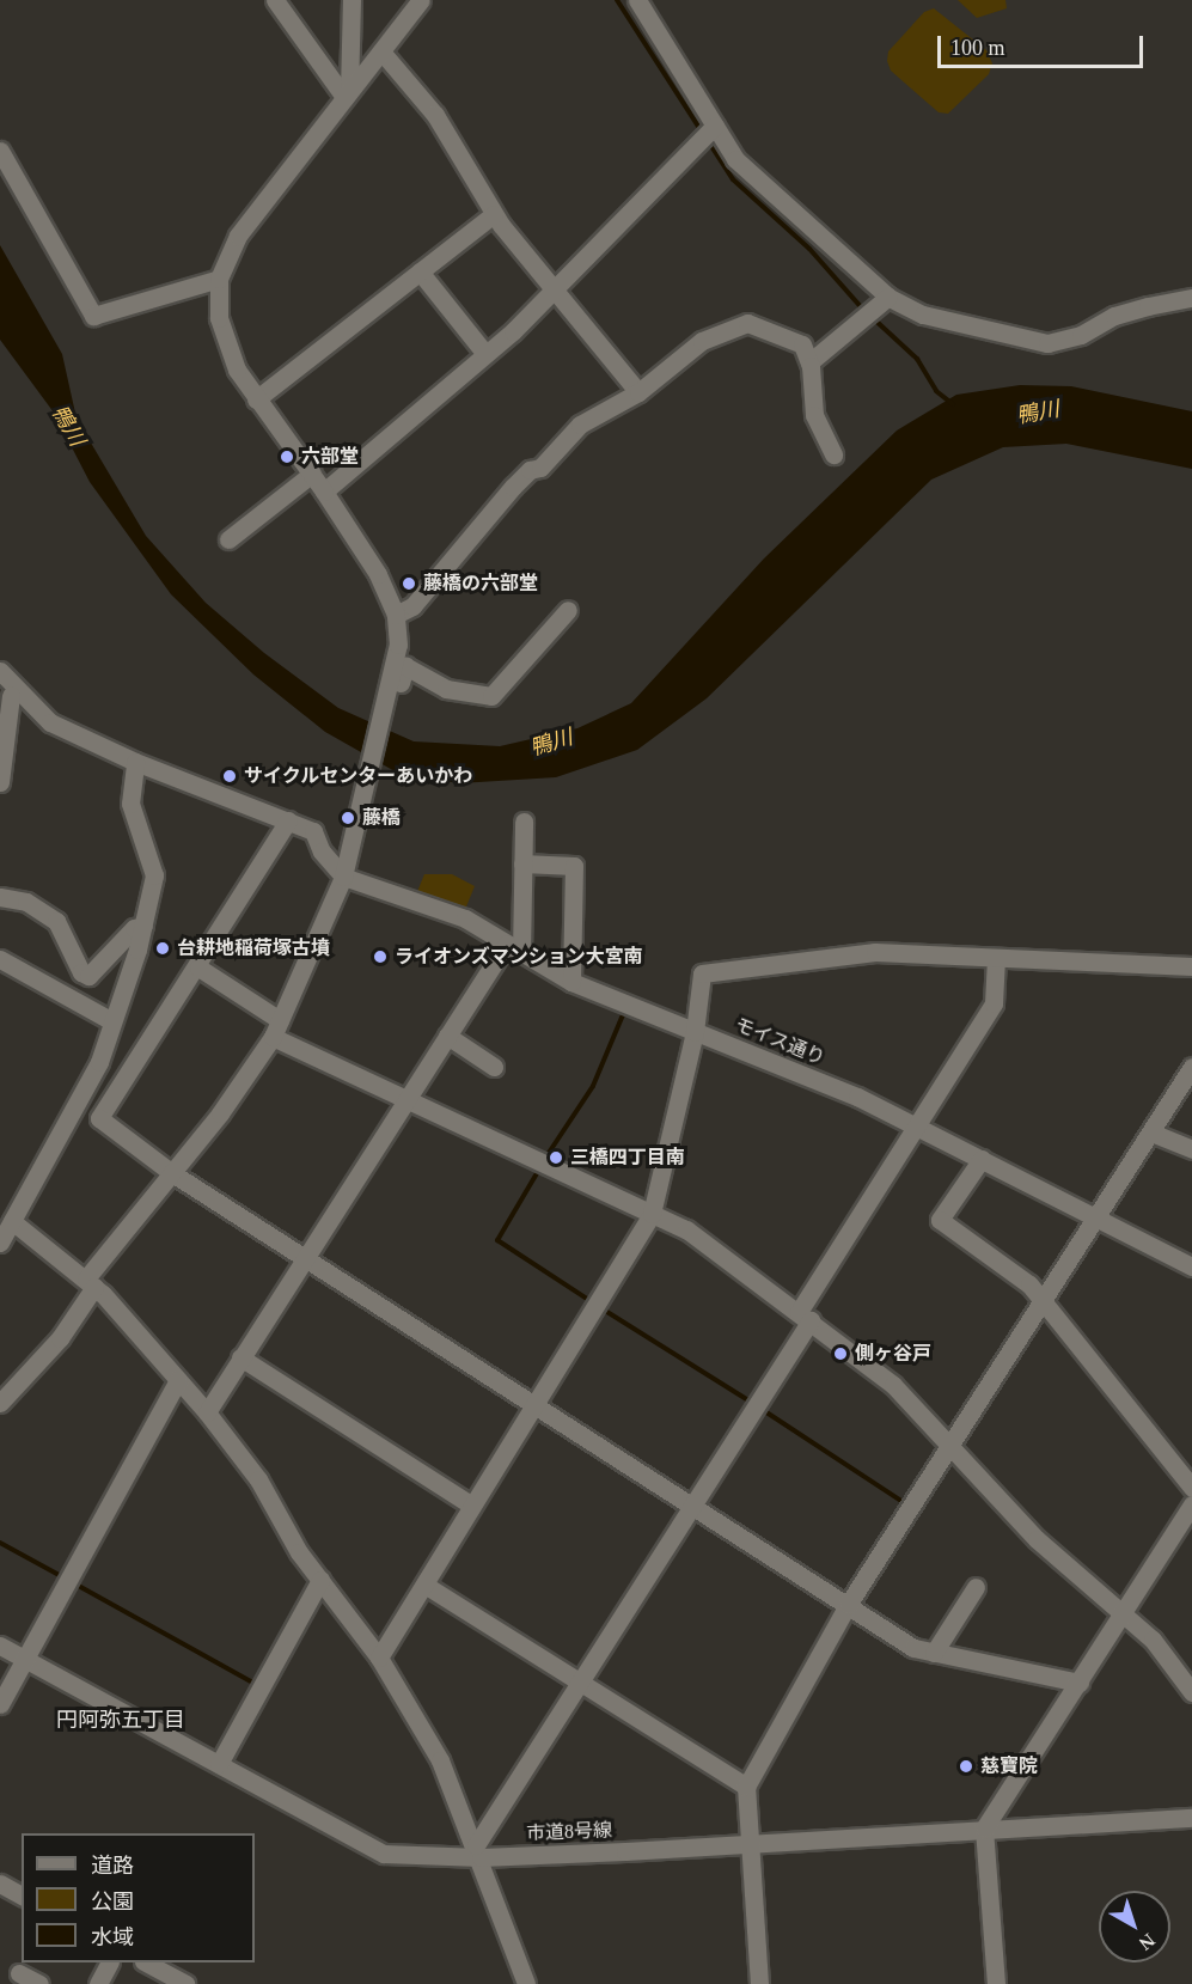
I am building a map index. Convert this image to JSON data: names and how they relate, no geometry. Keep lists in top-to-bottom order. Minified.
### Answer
{"streets":{"street":["モイス通り","市道8号線"]},"districts":["円阿弥五丁目"],"water":["鴨川"],"places":["六部堂","藤橋の六部堂","サイクルセンターあいかわ","藤橋","台耕地稲荷塚古墳","ライオンズマンション大宮南","三橋四丁目南","側ヶ谷戸","慈寶院"],"legend":["道路","公園","水域"],"scale_bar":"100 m","north":"bottom right"}
